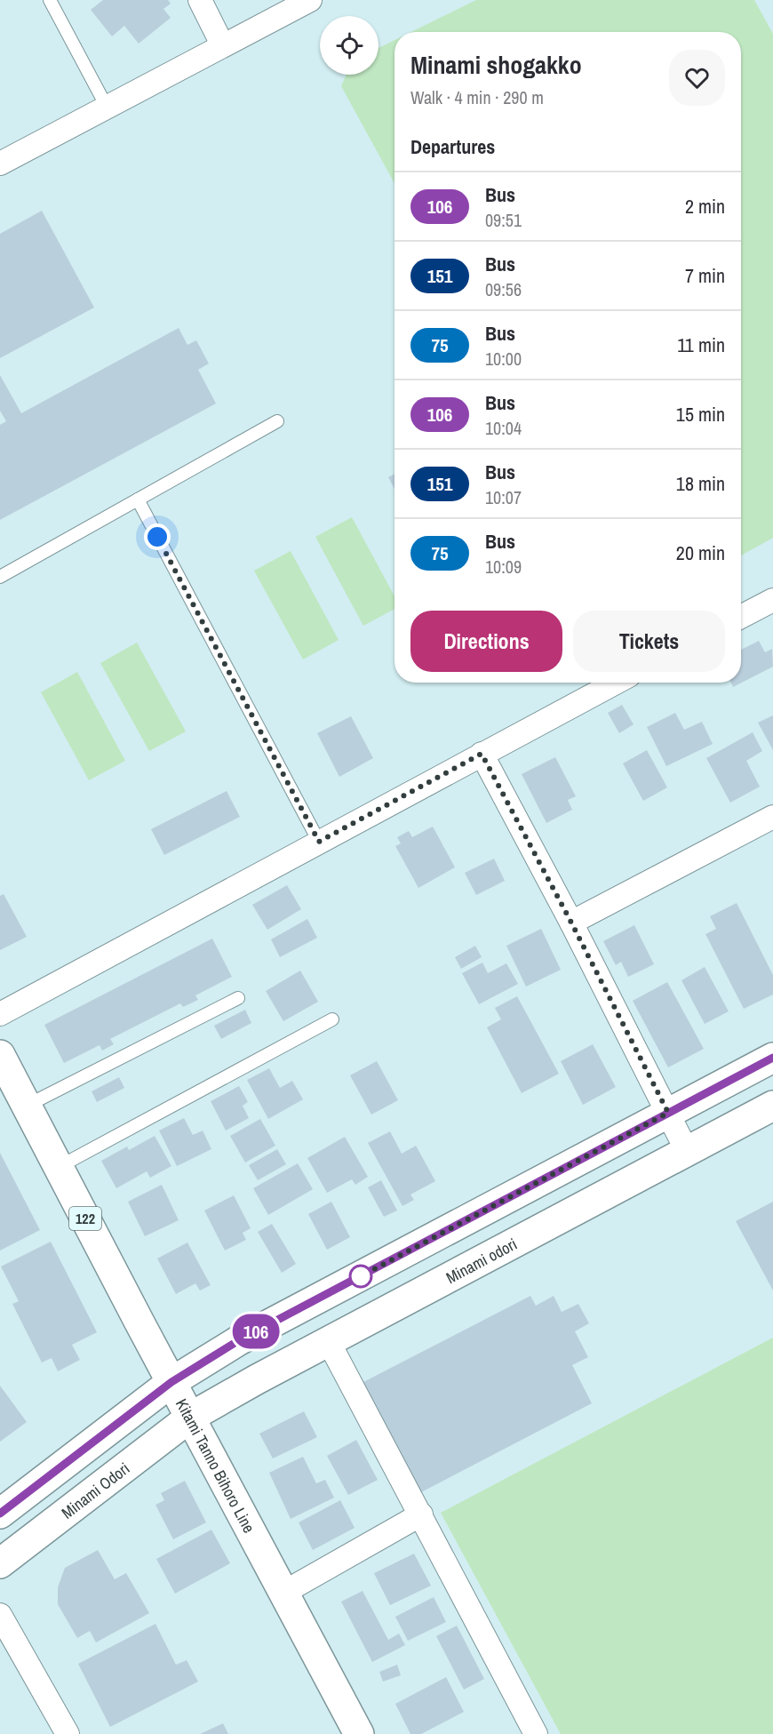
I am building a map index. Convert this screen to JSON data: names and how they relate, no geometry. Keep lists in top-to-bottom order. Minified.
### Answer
{"streets":{"street":["122","Minami odori","Kitami Tanno Bihoro Line","Minami Odori"]},"crossings":[["Minami odori","Kitami Tanno Bihoro Line"],["Minami odori","Minami Odori"],["Kitami Tanno Bihoro Line","Minami Odori"]],"lines":["bus line 106"],"page":{"on_map":"106","heading":[["Minami shogakko","Walk · 4 min · 290 m"],"Departures"],"list":[{"mark":"106","name":"Bus","note":"09:51","value":"2 min"},{"mark":"151","name":"Bus","note":"09:56","value":"7 min"},{"mark":"75","name":"Bus","note":"10:00","value":"11 min"},{"mark":"106","name":"Bus","note":"10:04","value":"15 min"},{"mark":"151","name":"Bus","note":"10:07","value":"18 min"},{"mark":"75","name":"Bus","note":"10:09","value":"20 min"}],"buttons":["Directions","Tickets"]}}
